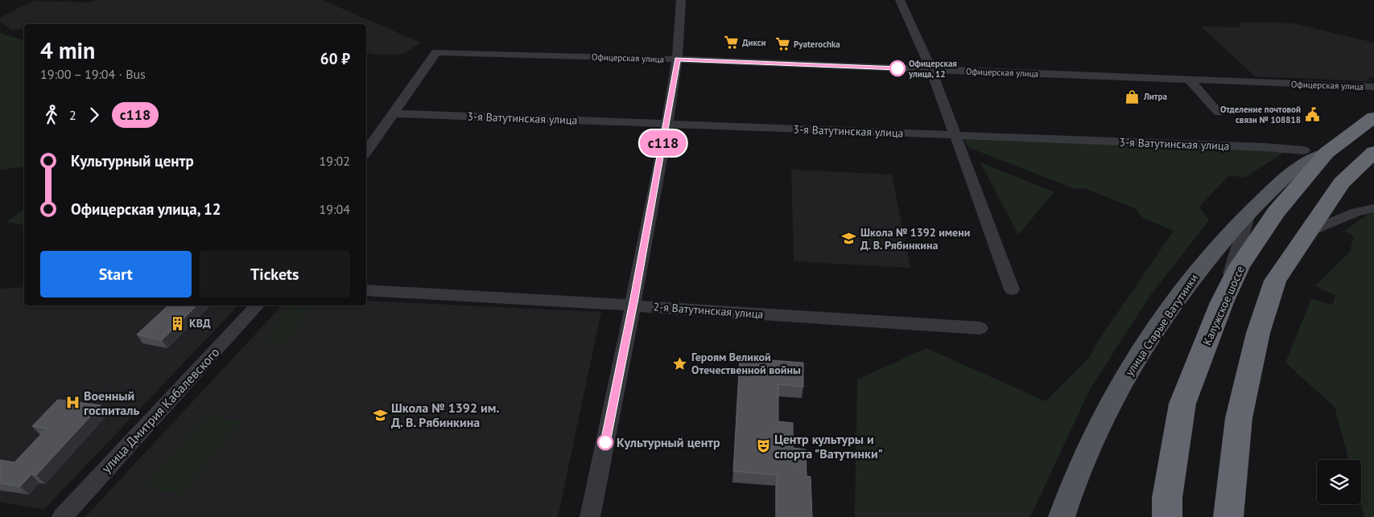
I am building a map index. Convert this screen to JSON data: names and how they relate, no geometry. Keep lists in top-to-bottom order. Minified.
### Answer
{"streets":{"highway":["Калужское шоссе"],"main road":["улица Старые Ватутинки"],"street":["Офицерская улица","3-я Ватутинская улица","2-я Ватутинская улица","улица Дмитрия Кабалевского"]},"crossings":[["Офицерская улица","3-я Ватутинская улица"],["Калужское шоссе","улица Старые Ватутинки"]],"places":{"supermarket":["Дикси","Pyaterochka"],"other":["Офицерская улица, 12","Культурный центр"],"shop":["Литра"],"public building":["Отделение почтовой связи № 108818"],"school or university":["Школа № 1392 имени Д. В. Рябинкина","Школа № 1392 им. Д. В. Рябинкина"],"building":["КВД"],"place":["Героям Великой Отечественной войны"],"hospital":["Военный госпиталь"],"theatre":["Центр культуры и спорта \"Ватутинки\""]},"lines":["bus line с118"],"page":{"on_map":"с118","heading":["4 min","19:00 – 19:04 · Bus","60 ₽"],"legs":["2","с118"],"list":[{"name":"Культурный центр","value":"19:02"},{"name":"Офицерская улица, 12","value":"19:04"}],"buttons":["Start","Tickets"]}}
